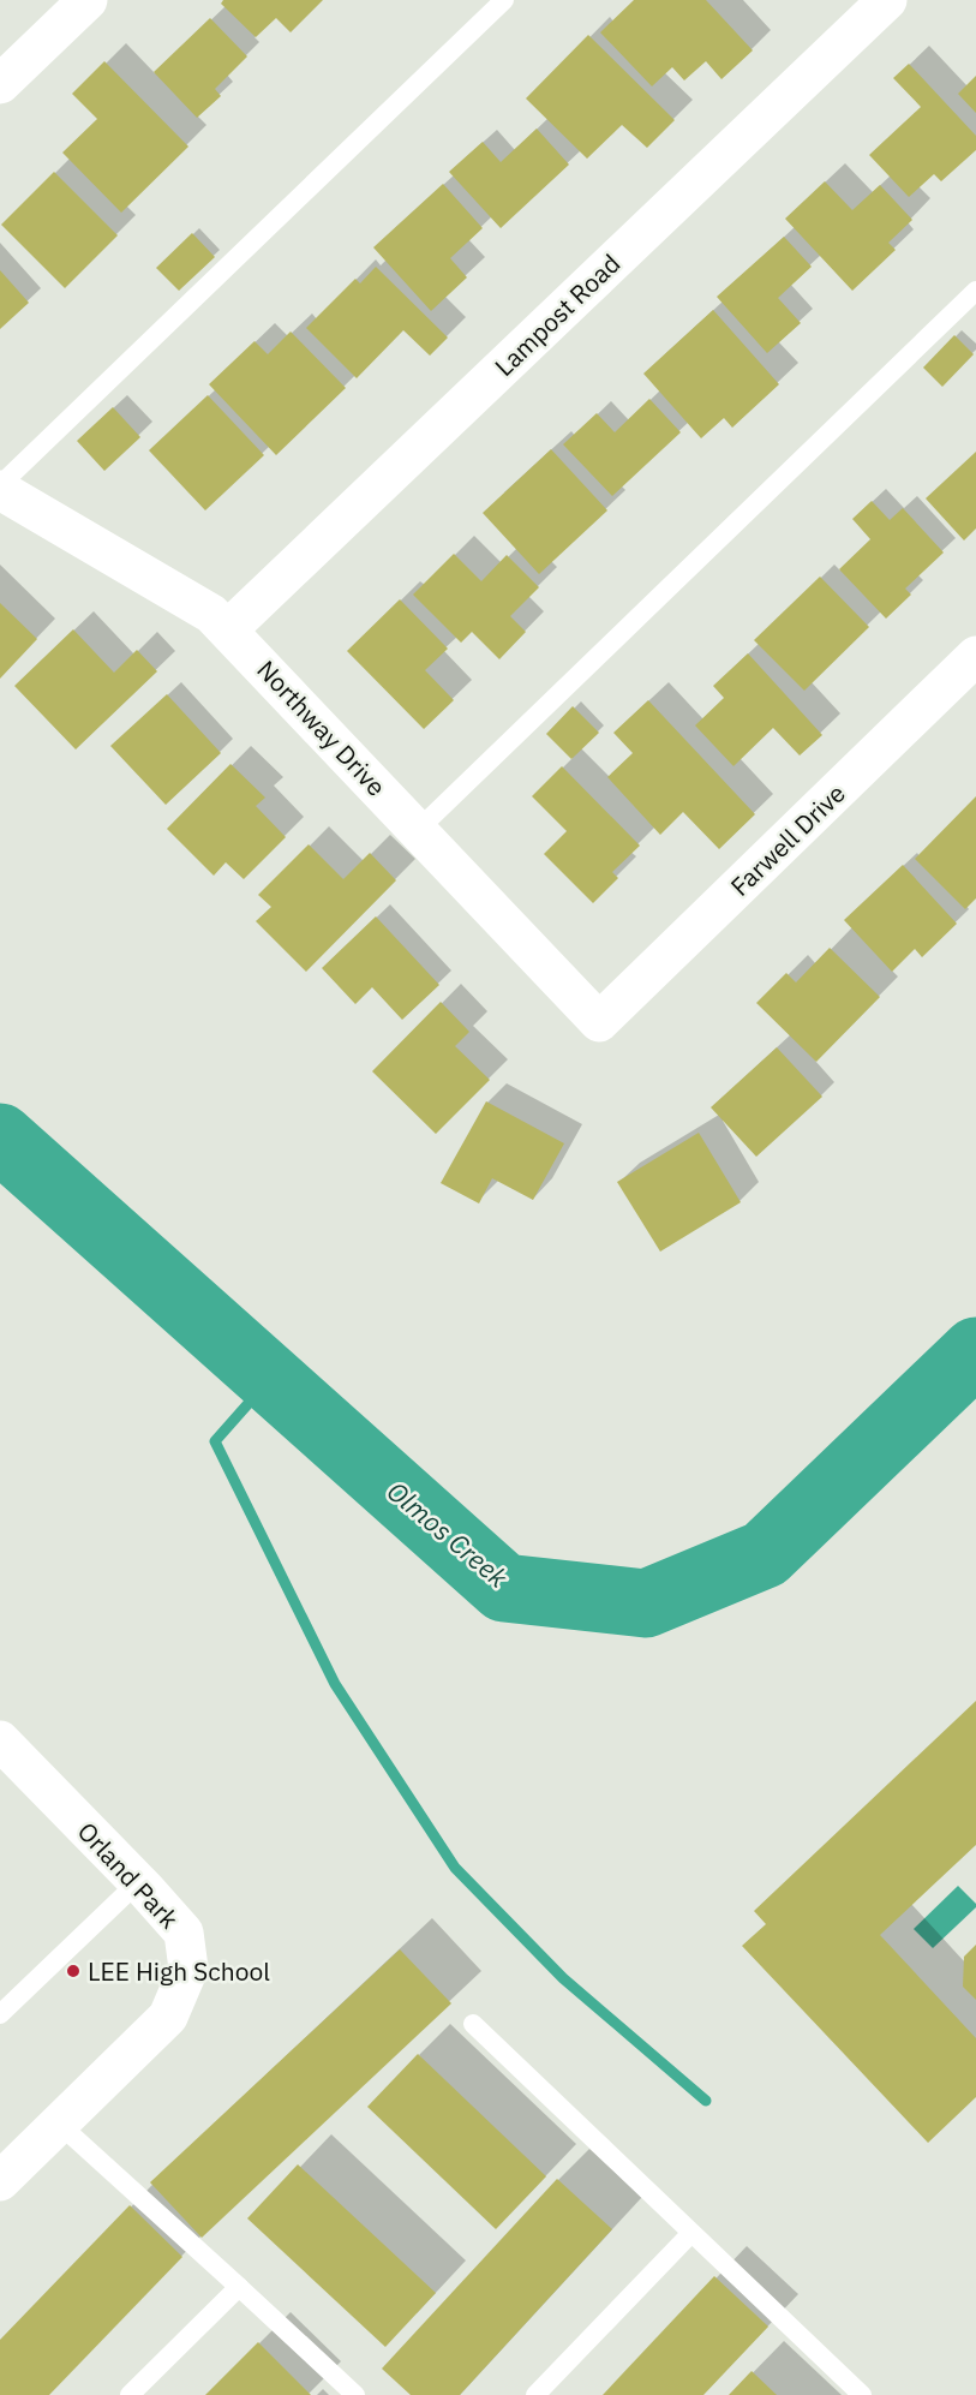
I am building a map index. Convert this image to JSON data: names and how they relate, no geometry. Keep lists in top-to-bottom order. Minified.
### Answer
{"streets":{"street":["Lampost Road","Northway Drive","Farwell Drive","Orland Park"]},"crossings":[["Lampost Road","Northway Drive"],["Northway Drive","Farwell Drive"]],"water":["Olmos Creek"],"places":["LEE High School"]}
